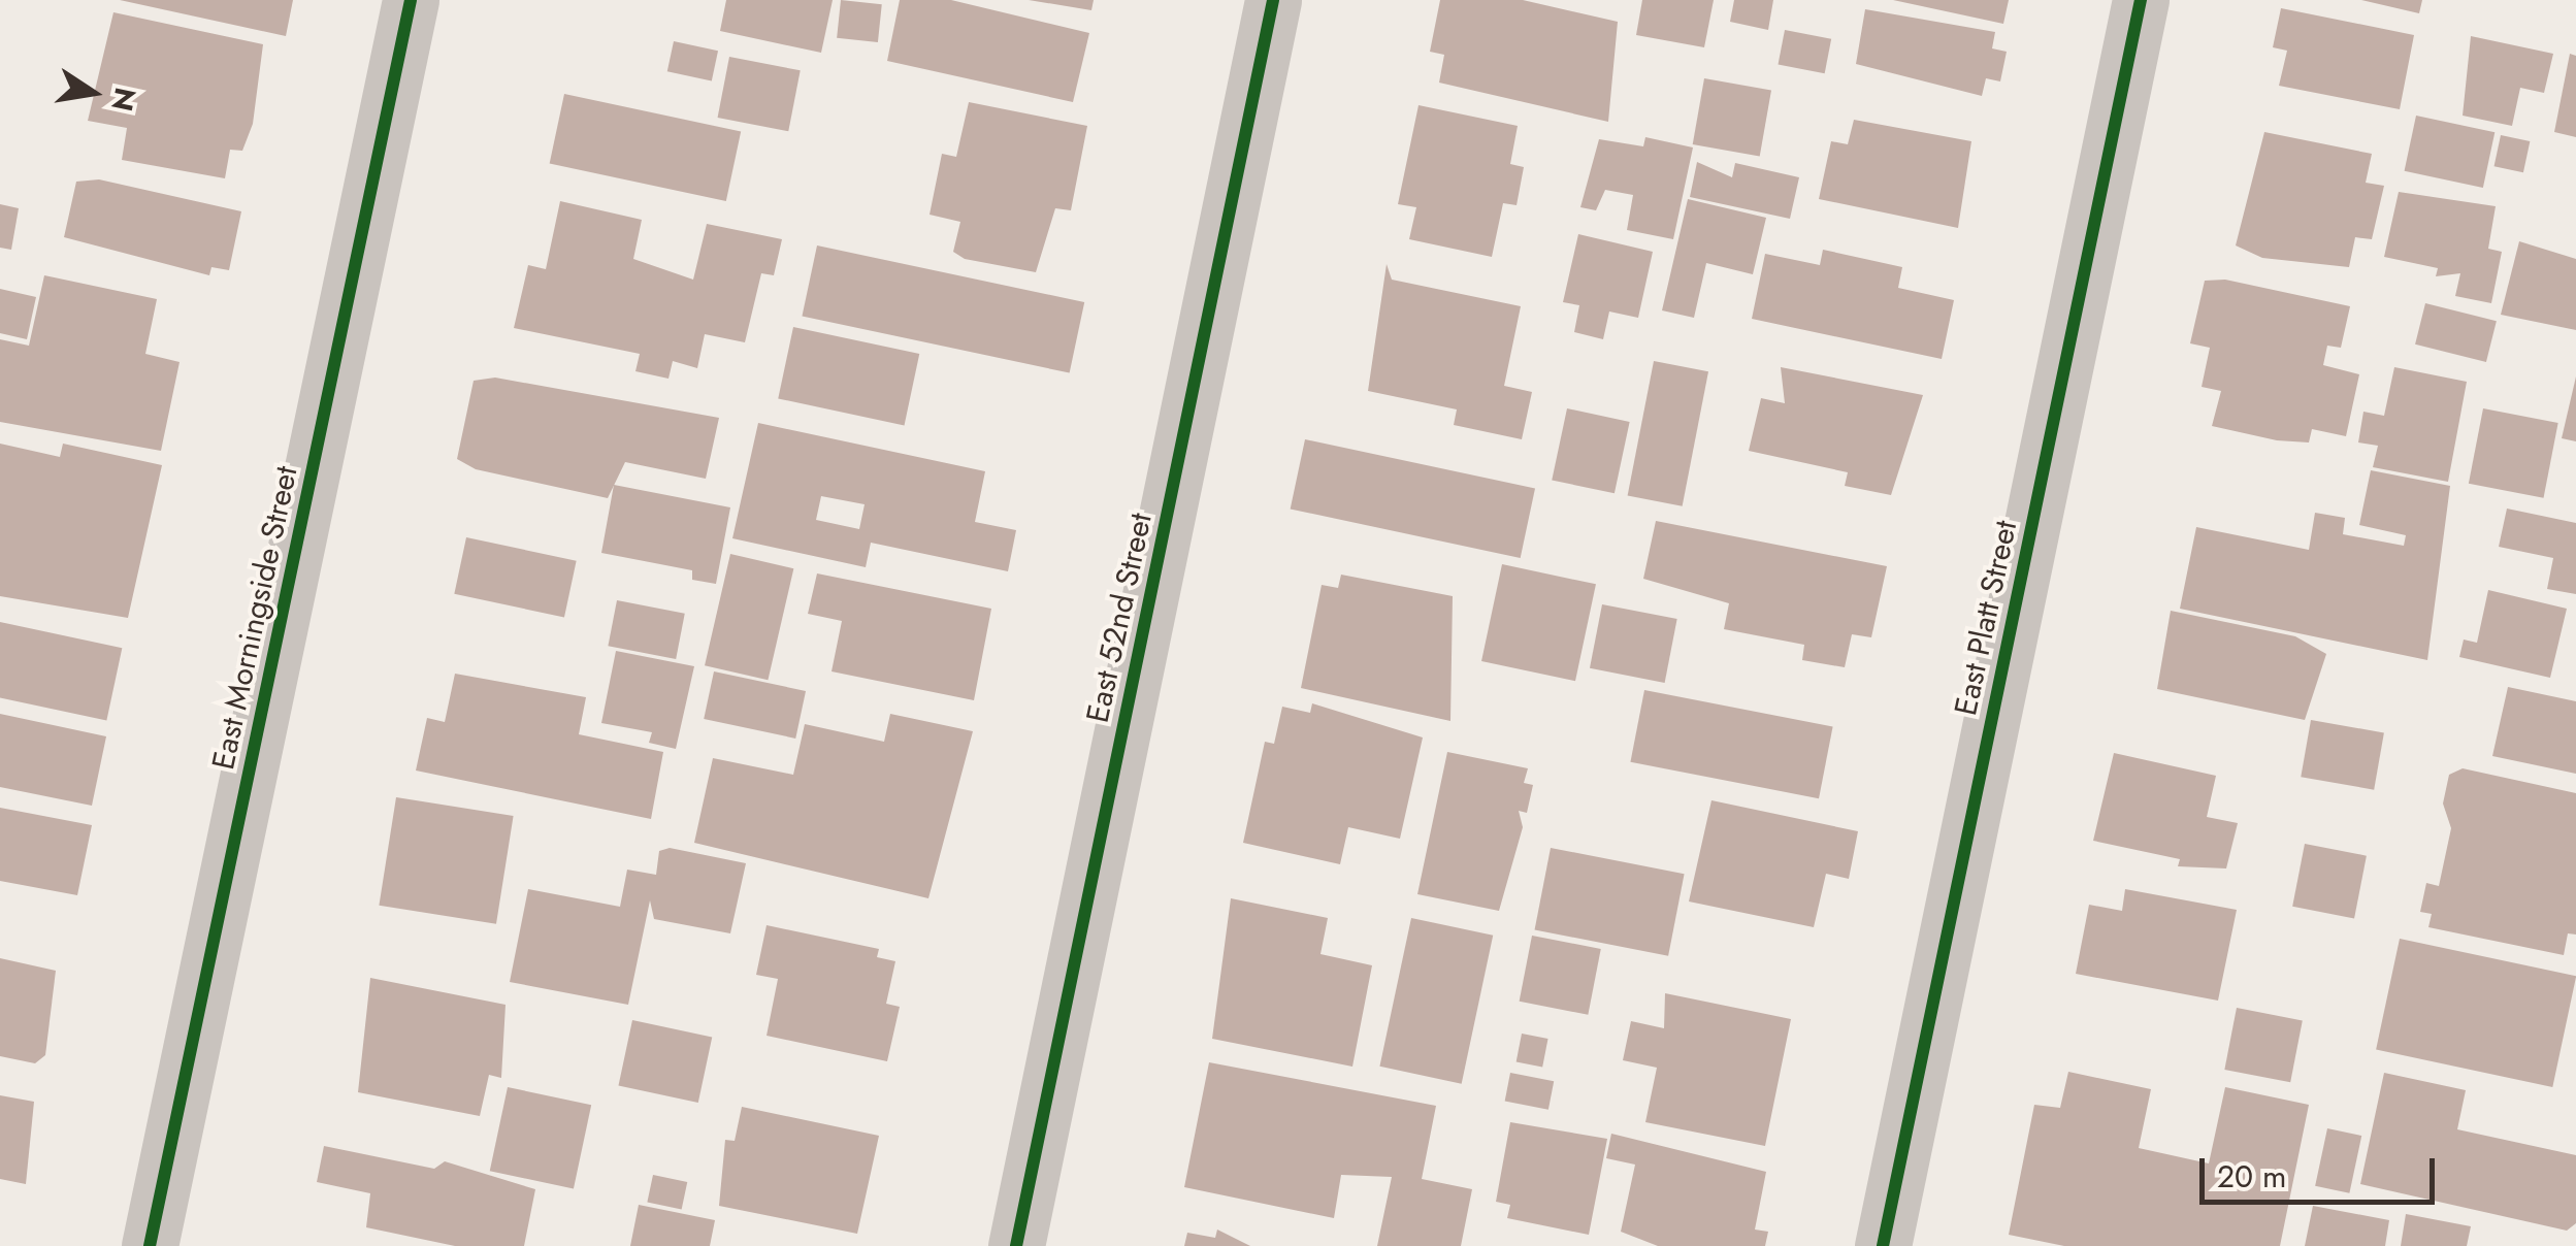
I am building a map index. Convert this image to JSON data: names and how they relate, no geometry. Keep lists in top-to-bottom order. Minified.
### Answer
{"streets":{"street":["East Morningside Street","East 52nd Street","East Platt Street"]},"scale_bar":"20 m","north":"right"}
